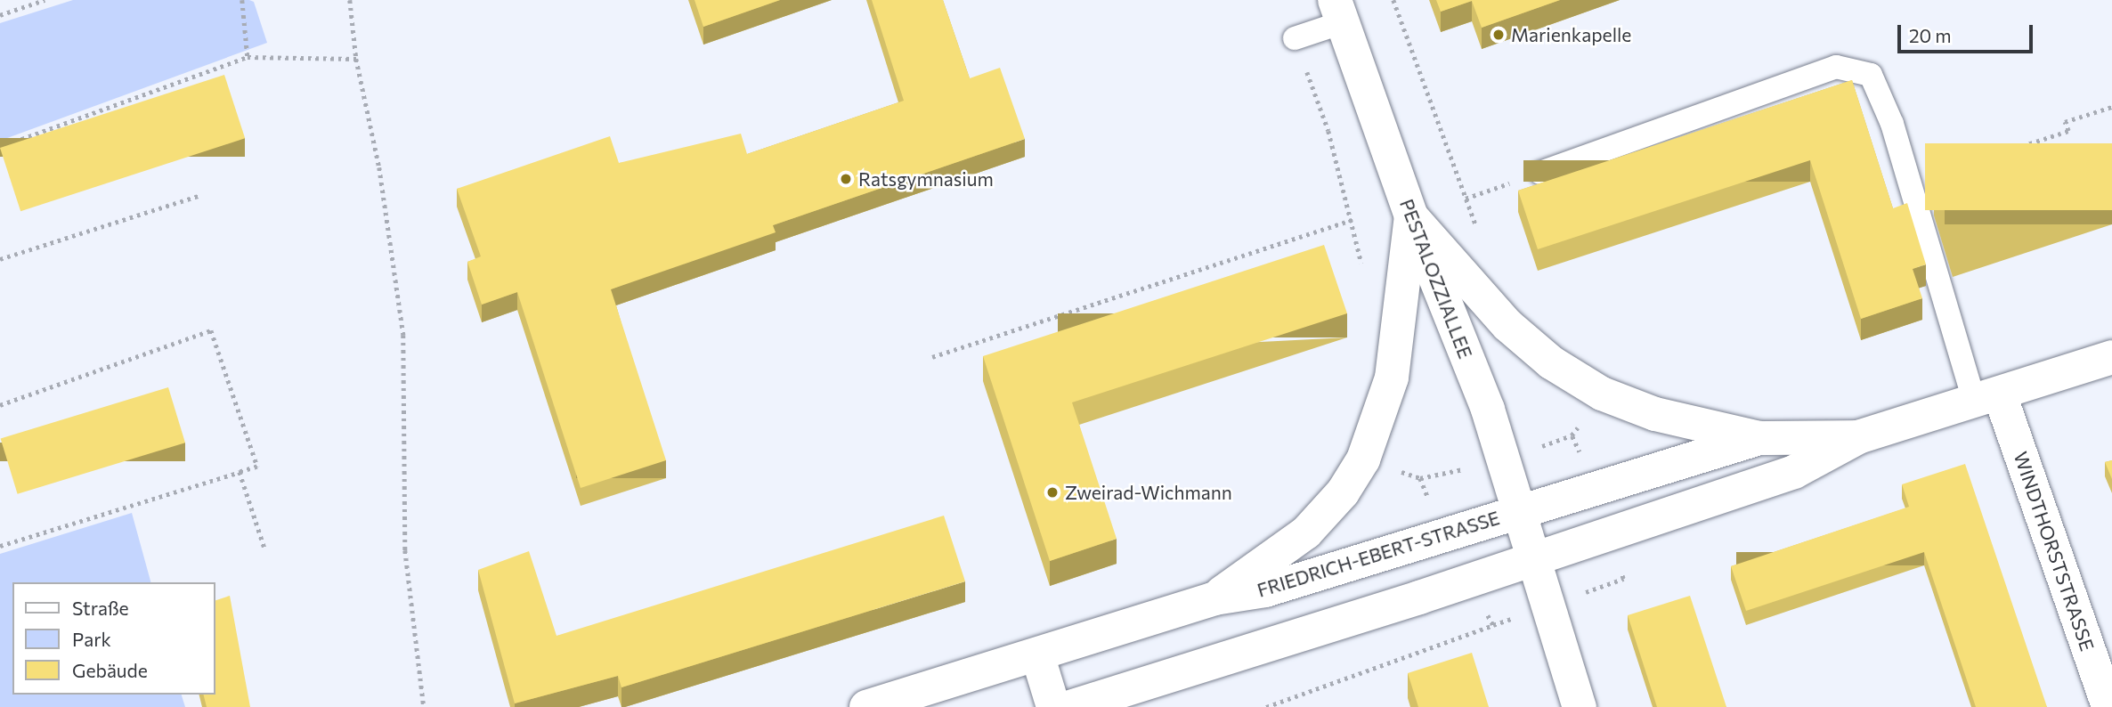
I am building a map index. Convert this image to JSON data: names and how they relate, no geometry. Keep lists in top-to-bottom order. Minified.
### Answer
{"streets":{"street":["PESTALOZZIALLEE","WINDTHORSTSTRASSE","FRIEDRICH-EBERT-STRASSE"]},"crossings":[["PESTALOZZIALLEE","FRIEDRICH-EBERT-STRASSE"],["WINDTHORSTSTRASSE","FRIEDRICH-EBERT-STRASSE"]],"places":["Marienkapelle","Ratsgymnasium","Zweirad-Wichmann"],"legend":["Straße","Park","Gebäude"],"scale_bar":"20 m"}
